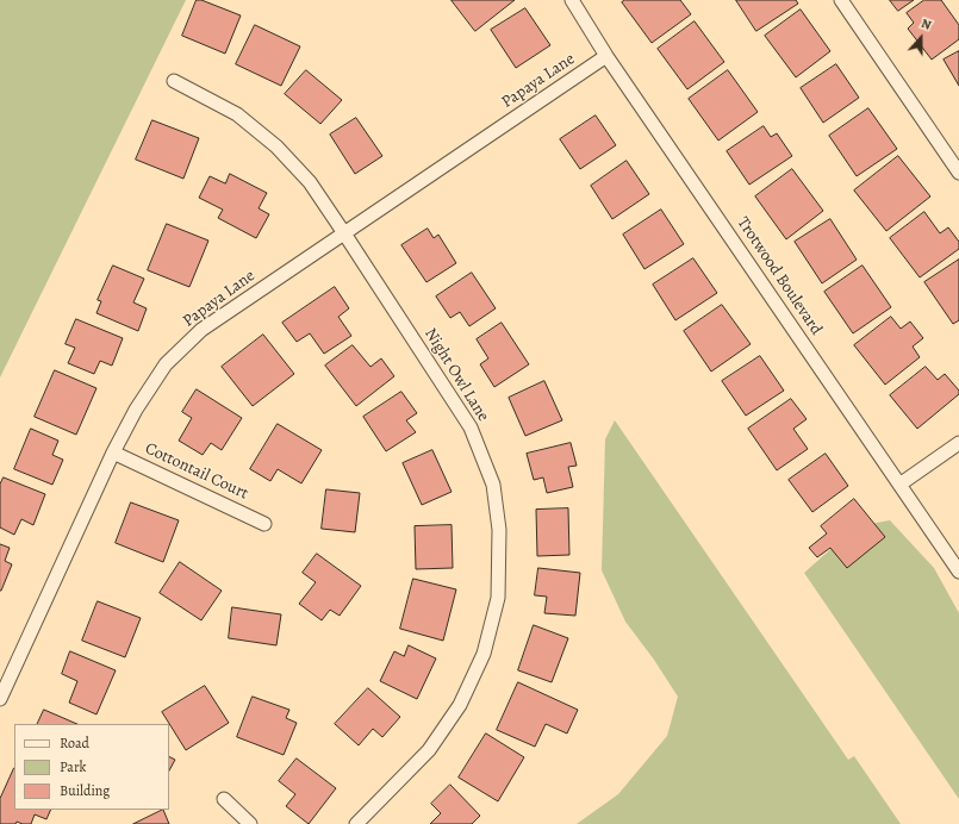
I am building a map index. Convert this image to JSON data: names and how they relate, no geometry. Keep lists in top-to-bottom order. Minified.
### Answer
{"streets":{"street":["Papaya Lane","Trotwood Boulevard","Night Owl Lane","Cottontail Court"]},"crossings":[["Papaya Lane","Trotwood Boulevard"],["Papaya Lane","Night Owl Lane"],["Papaya Lane","Cottontail Court"]],"legend":["Road","Park","Building"],"north":"top"}
